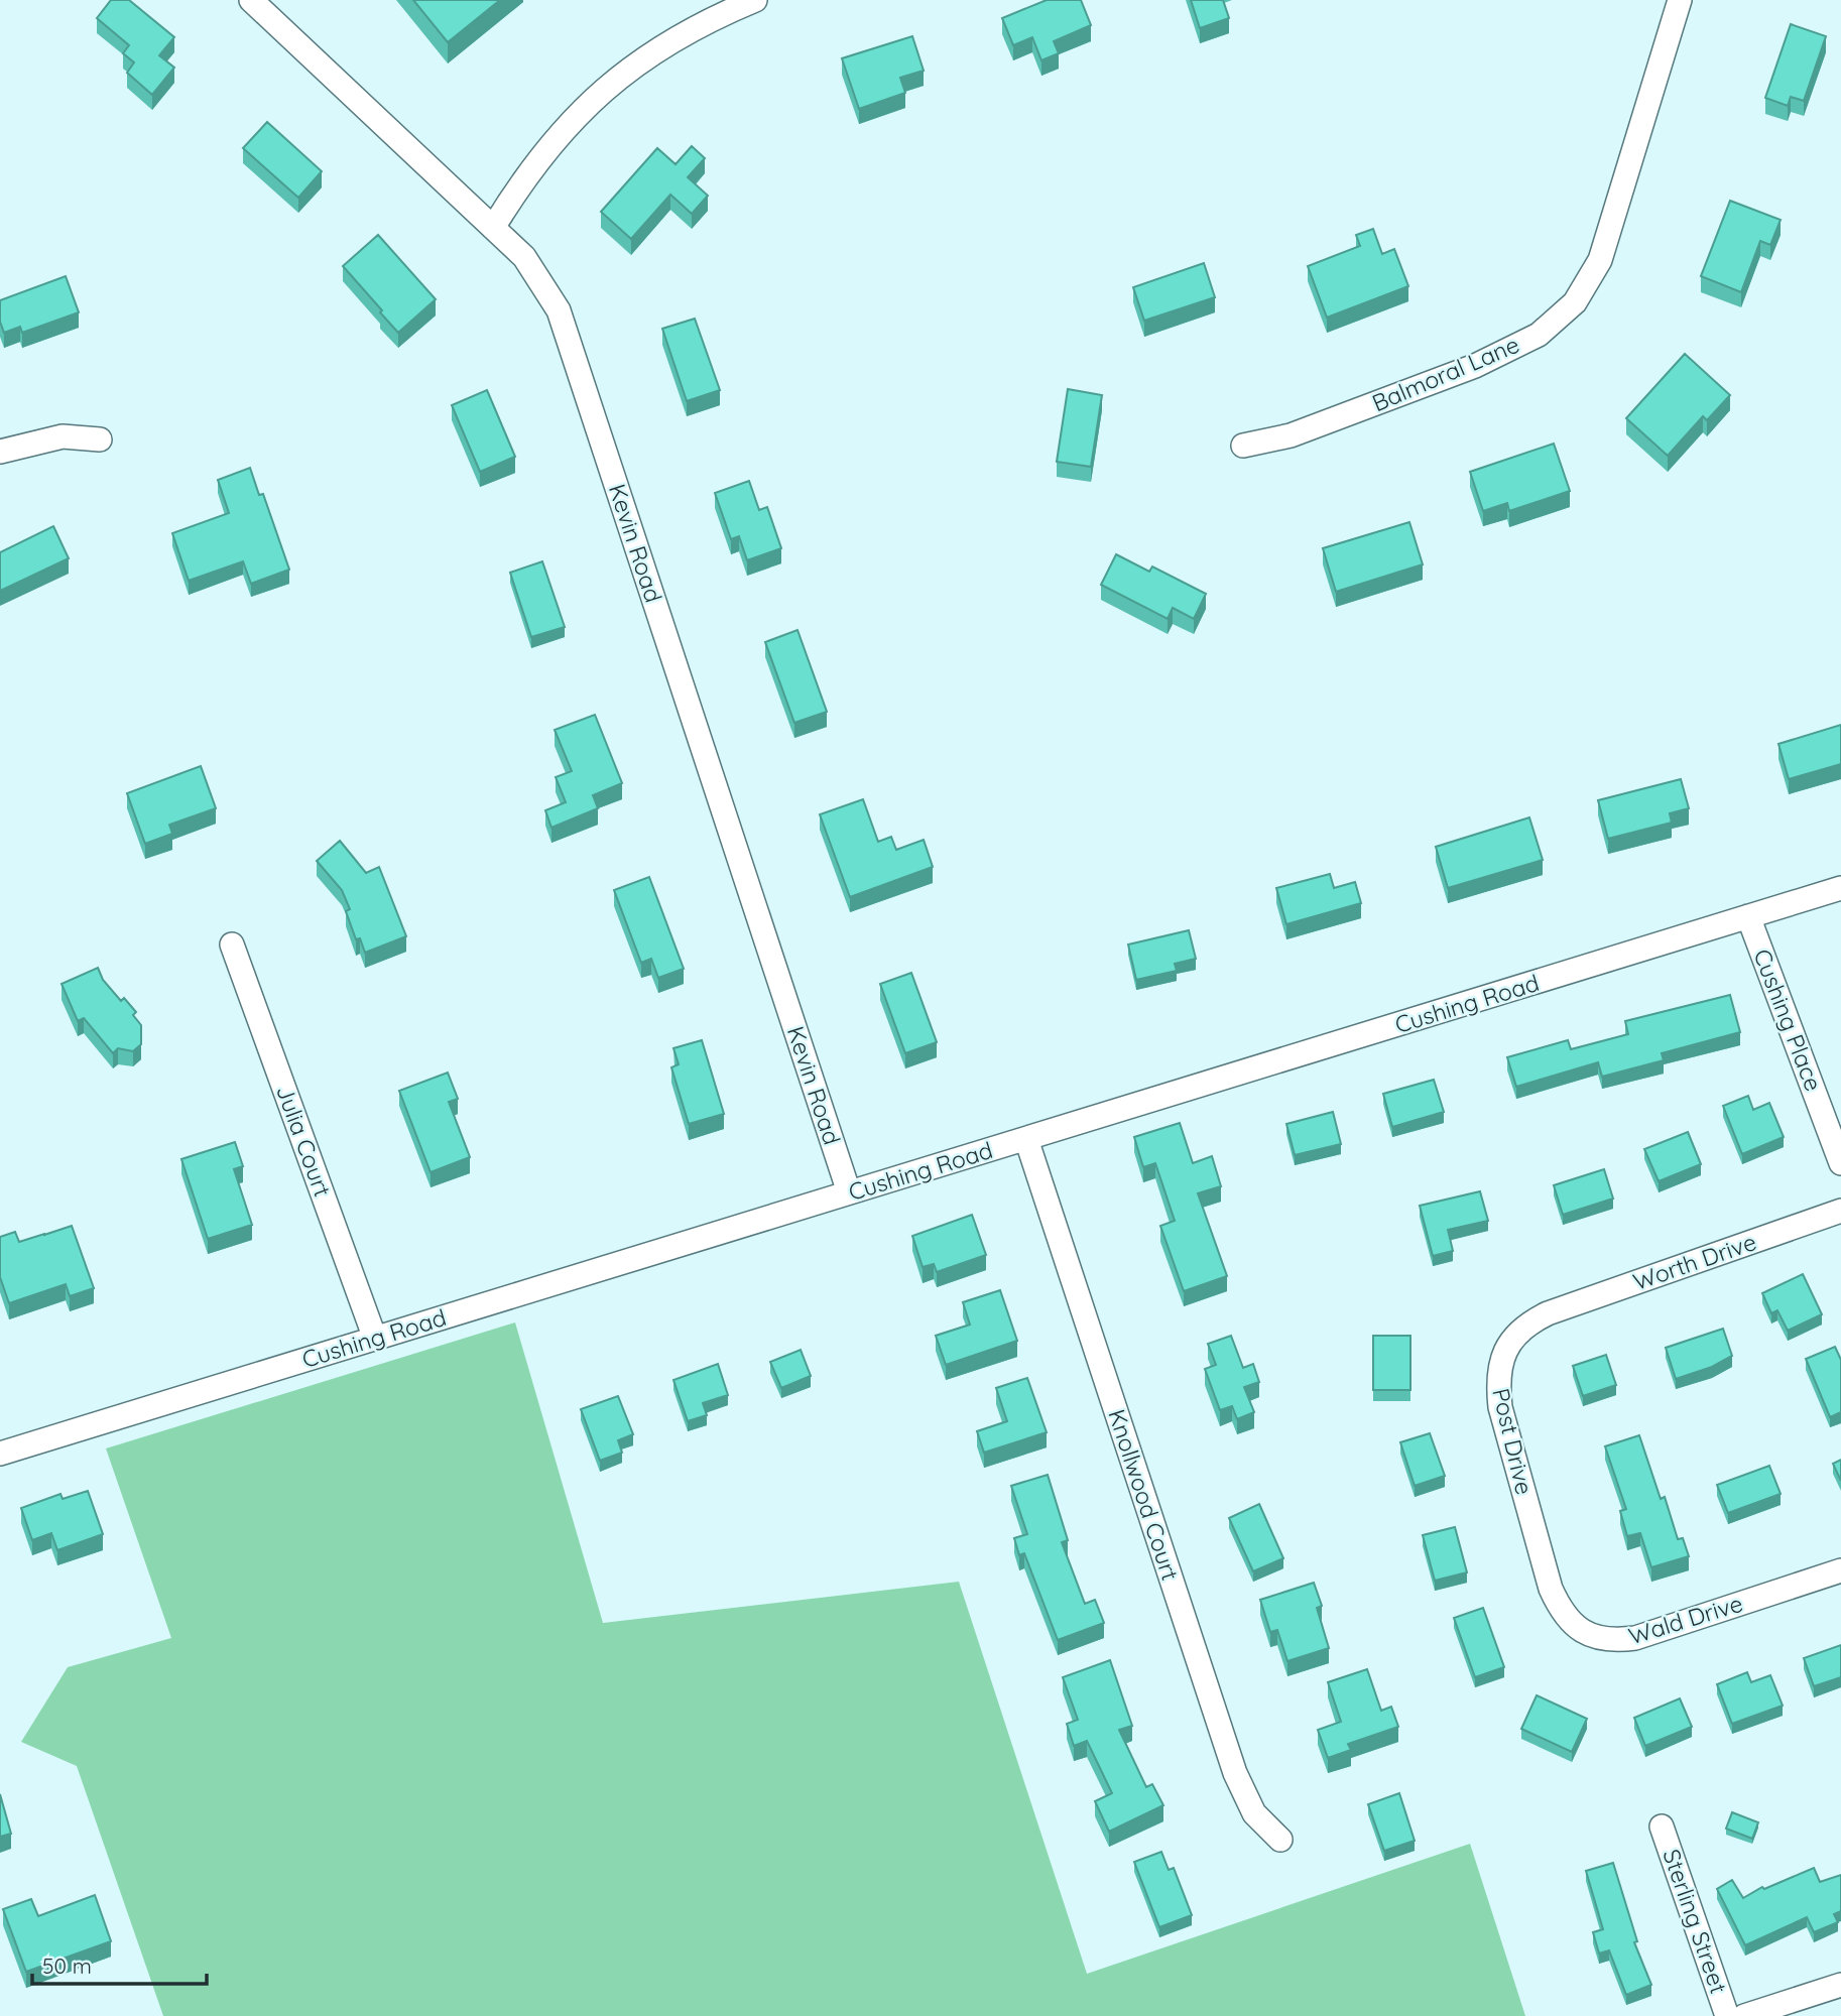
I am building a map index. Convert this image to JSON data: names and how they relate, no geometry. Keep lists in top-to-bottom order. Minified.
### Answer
{"streets":{"street":["Balmoral Lane","Kevin Road","Cushing Road","Cushing Place","Julia Court","Worth Drive","Post Drive","Knollwood Court","Wald Drive","Sterling Street"]},"crossings":[["Kevin Road","Cushing Road"],["Cushing Road","Cushing Place"],["Cushing Road","Julia Court"],["Cushing Road","Knollwood Court"],["Worth Drive","Post Drive"],["Post Drive","Wald Drive"]],"scale_bar":"50 m"}
